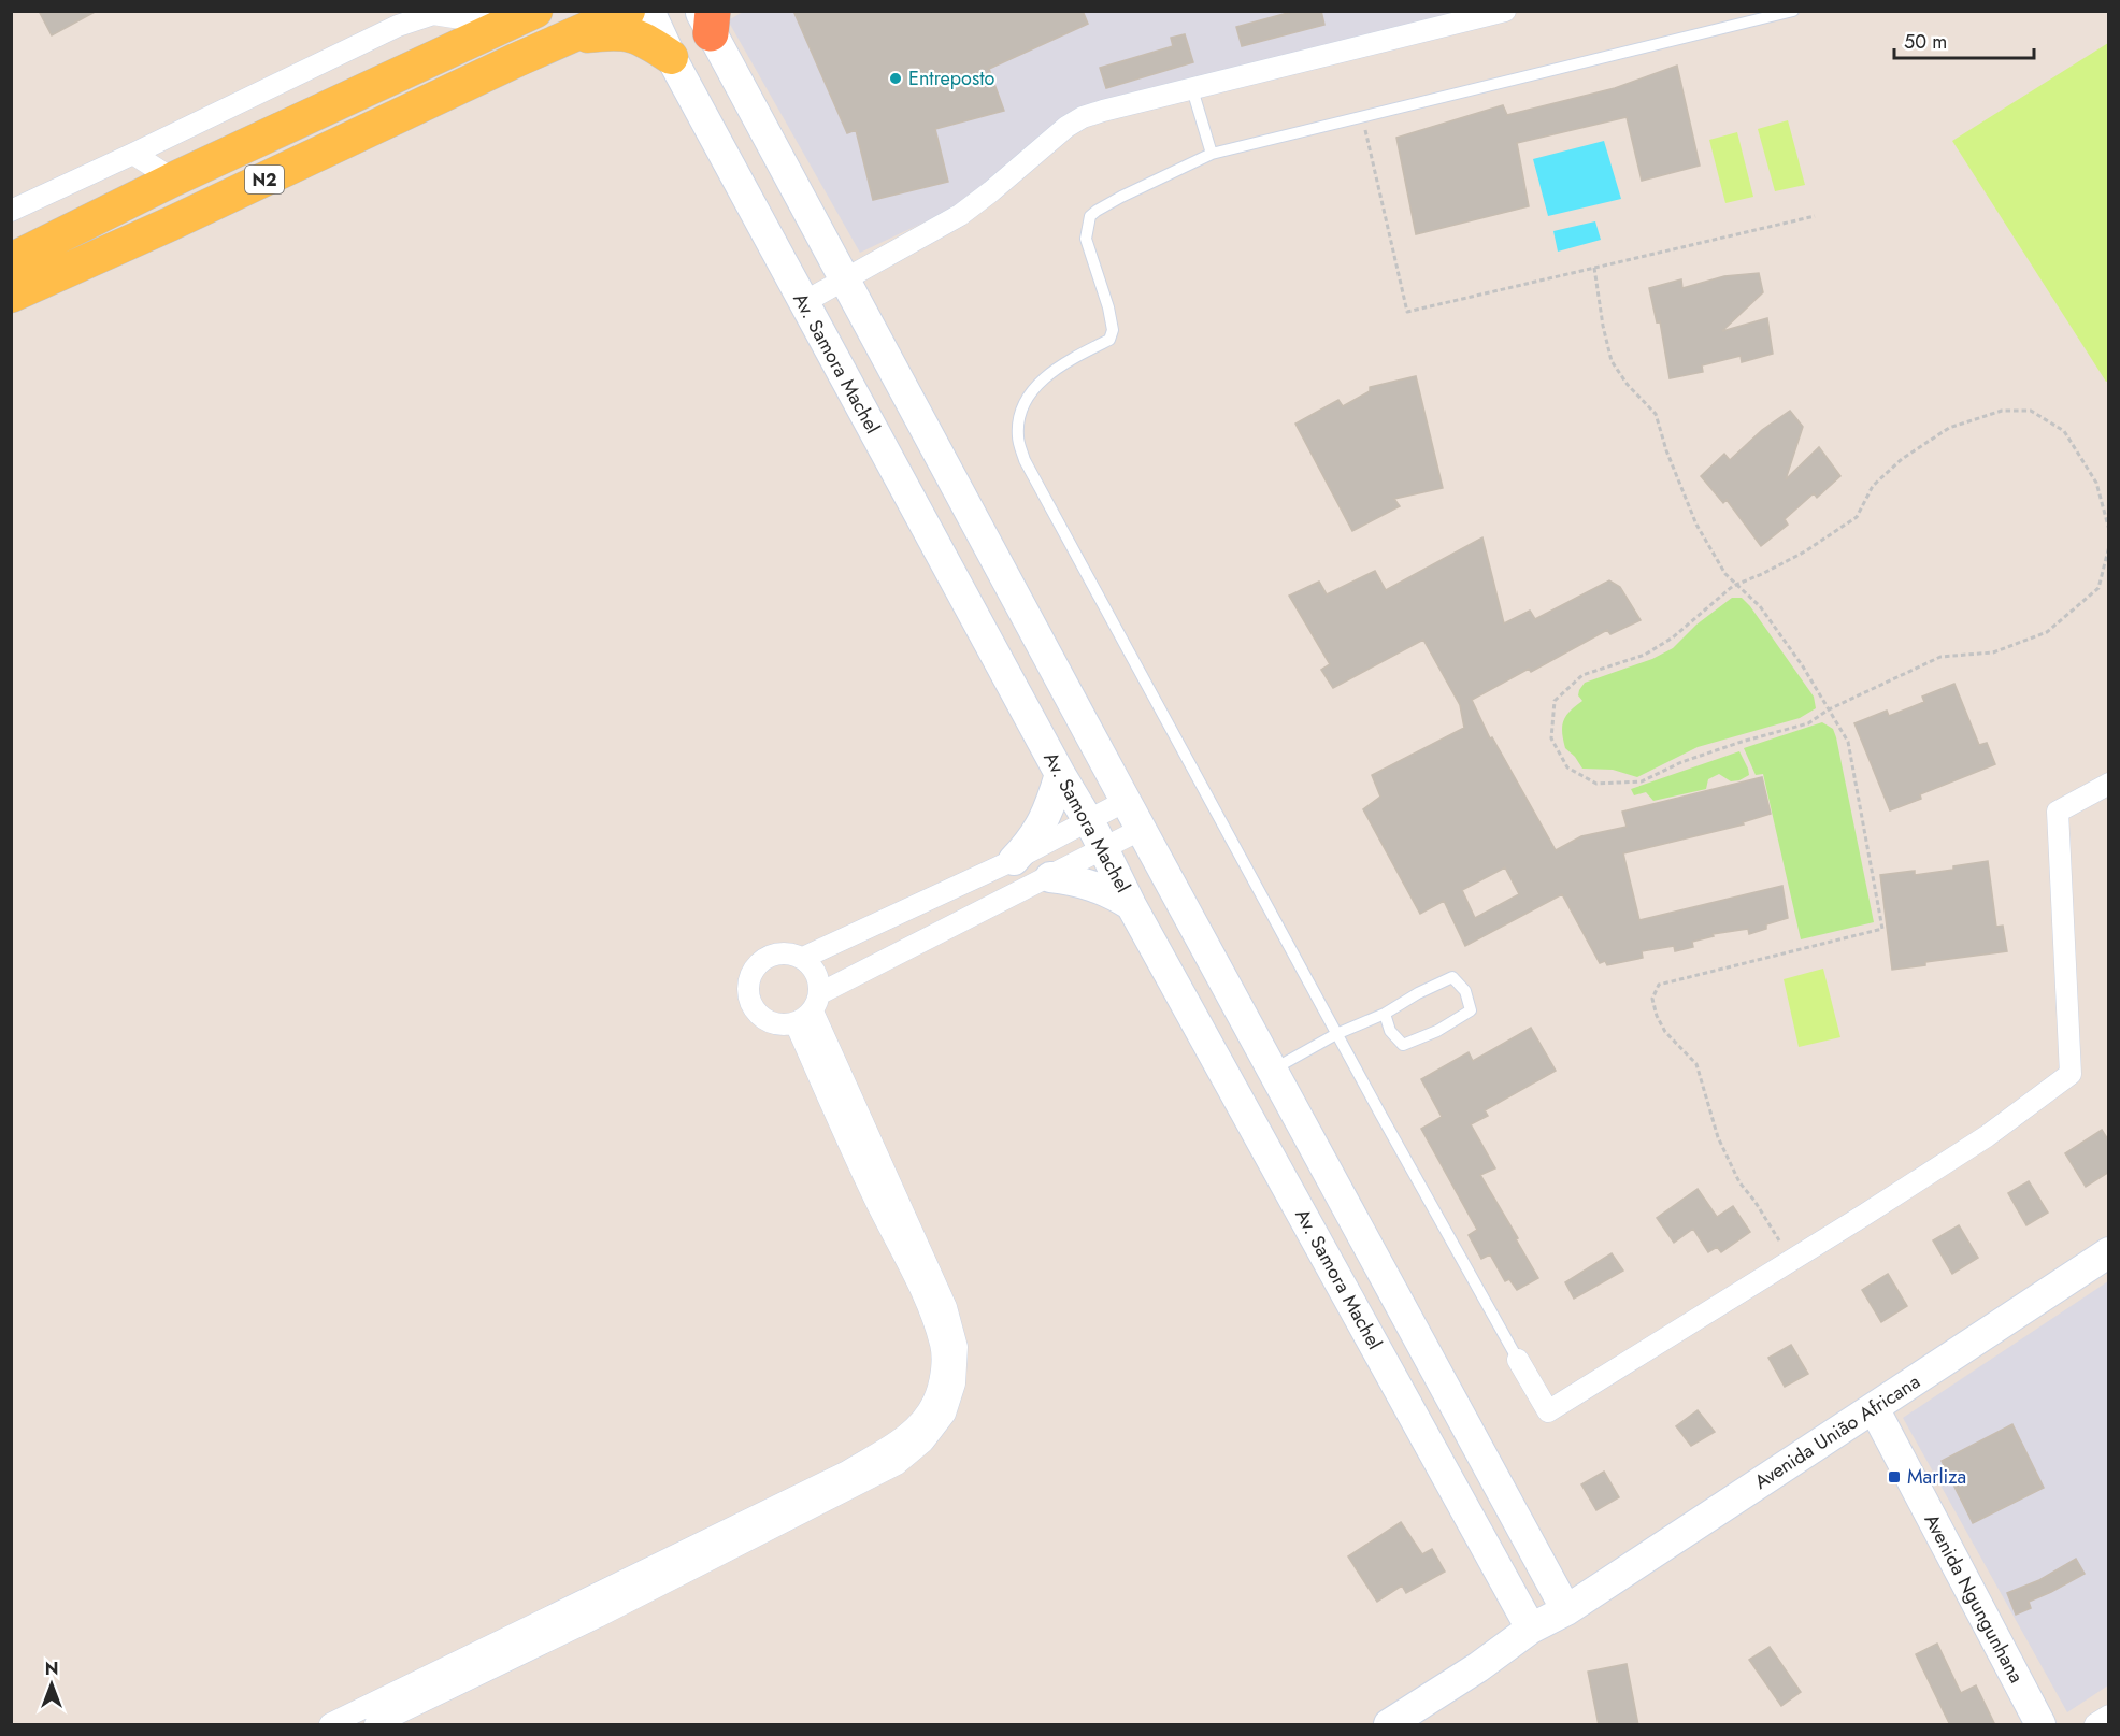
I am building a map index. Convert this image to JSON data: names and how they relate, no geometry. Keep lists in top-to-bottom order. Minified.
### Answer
{"streets":{"main road":["N2","Av. Samora Machel","Avenida União Africana","Avenida Ngungunhana"]},"crossings":[["Av. Samora Machel","Avenida União Africana"],["Avenida União Africana","Avenida Ngungunhana"]],"places":{"other":["Entreposto"],"transit":["Marliza"]},"scale_bar":"50 m","north":"top"}
